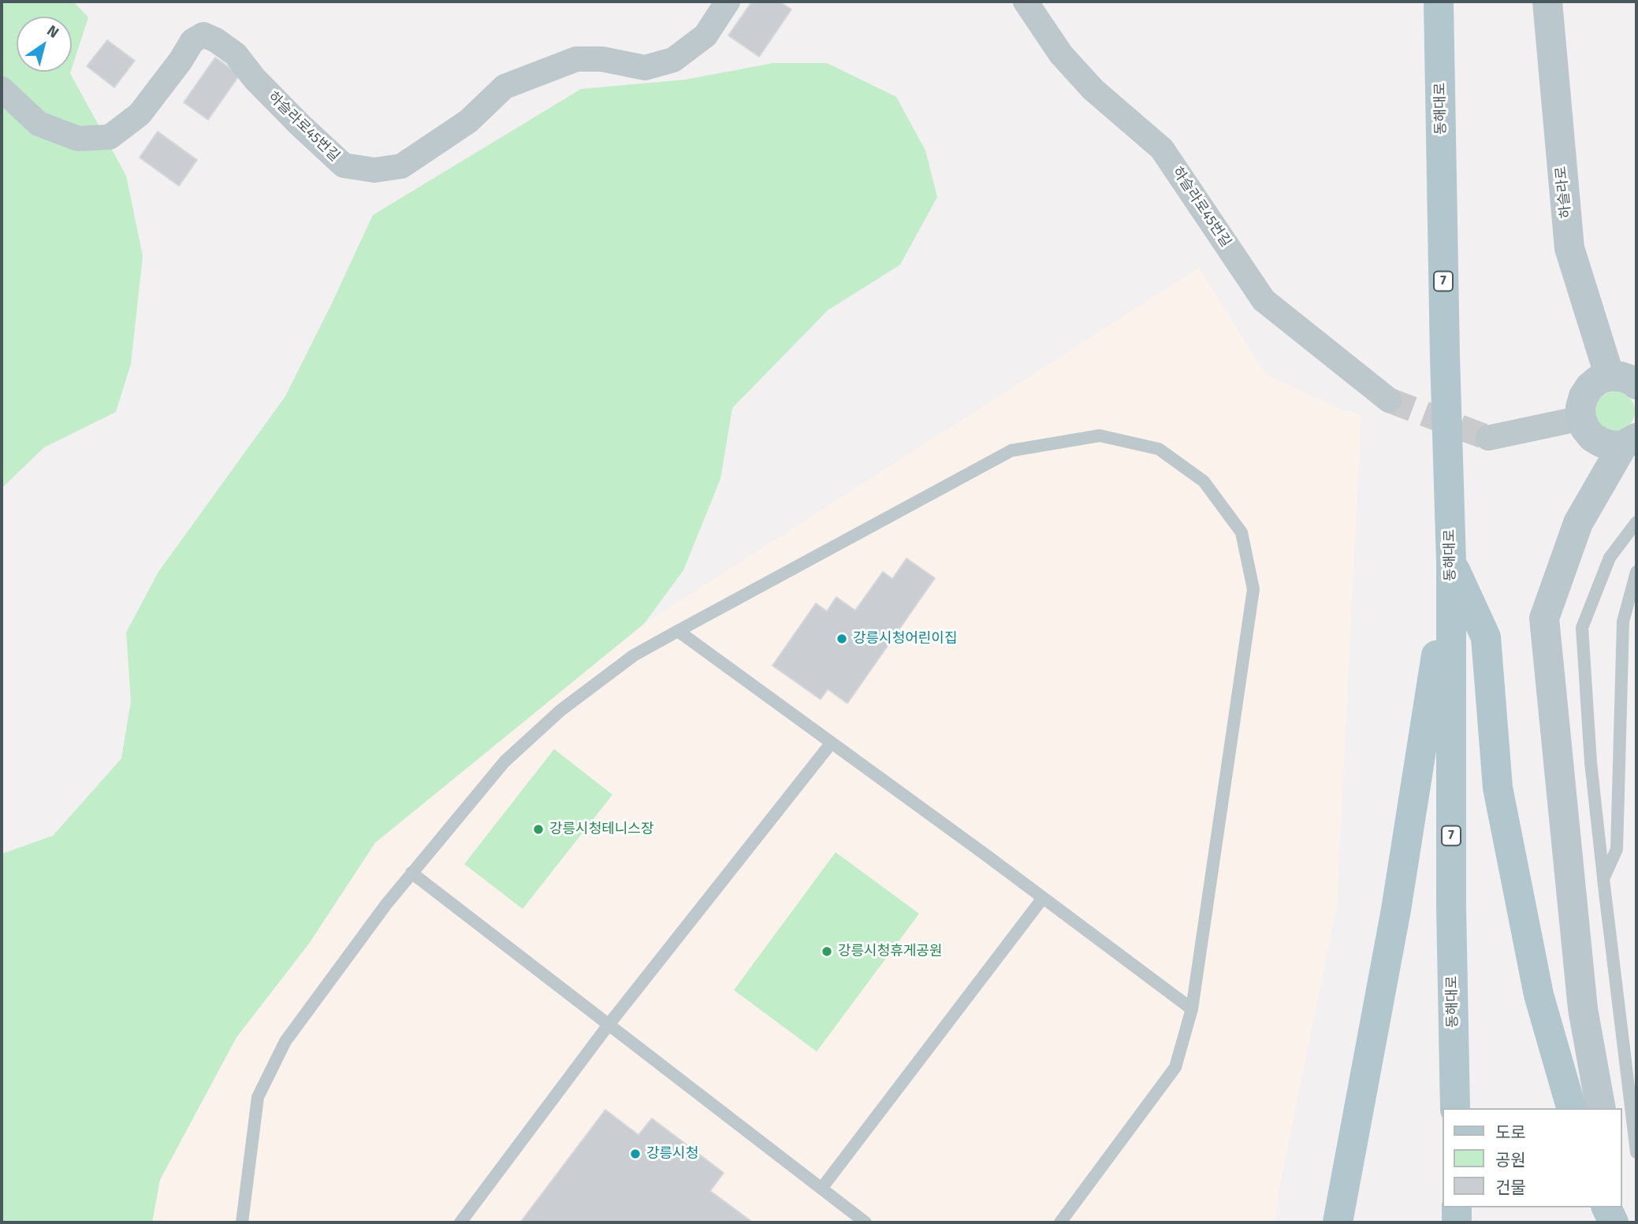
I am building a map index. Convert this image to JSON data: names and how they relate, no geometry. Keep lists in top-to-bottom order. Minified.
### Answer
{"streets":{"main road":["동해대로","7"],"street":["하슬라로45번길","하슬라로"]},"places":["강릉시청어린이집","강릉시청테니스장","강릉시청휴게공원","강릉시청"],"legend":["도로","공원","건물"],"north":"top right"}
